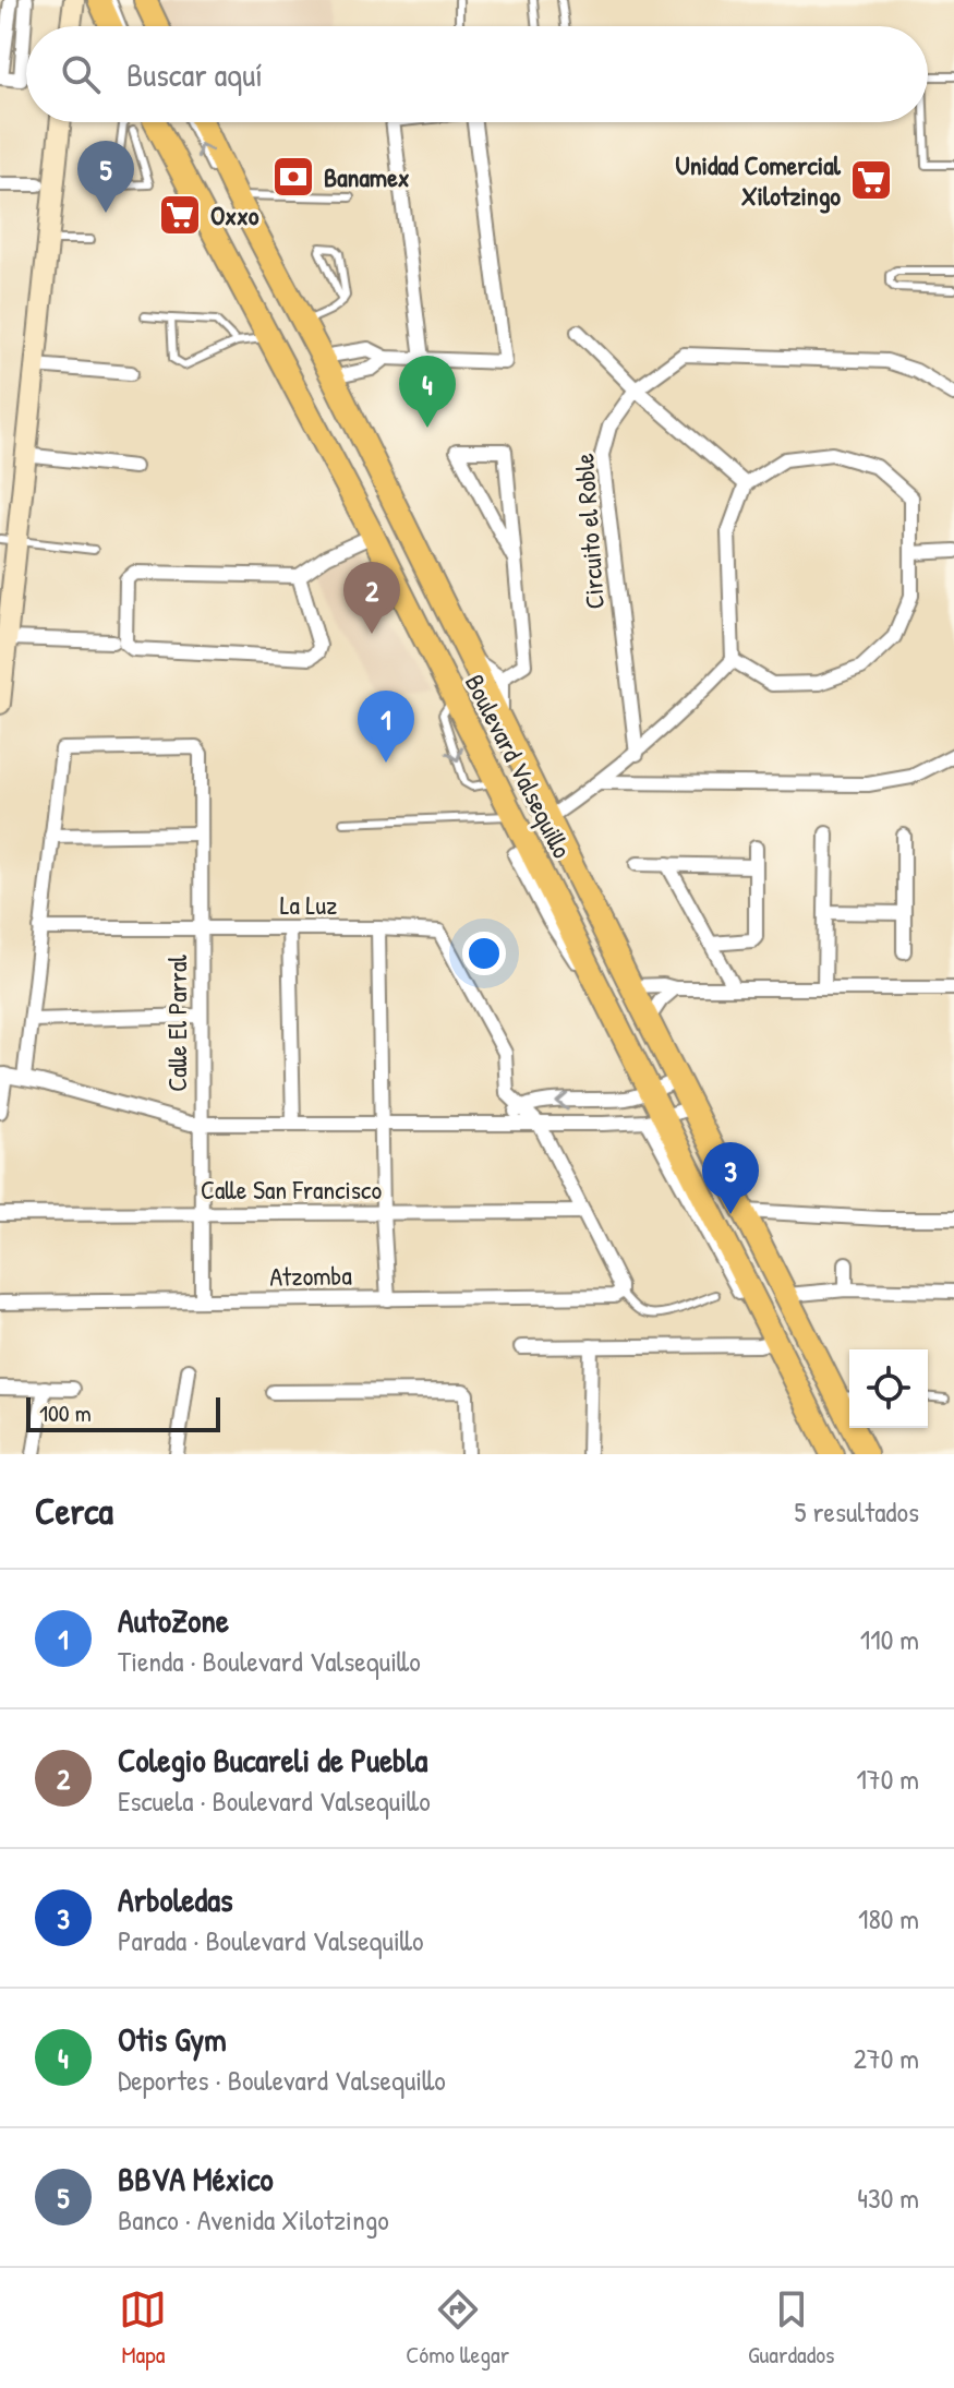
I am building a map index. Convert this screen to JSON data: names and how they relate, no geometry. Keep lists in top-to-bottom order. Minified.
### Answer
{"streets":{"main road":["Boulevard Valsequillo"],"street":["Circuito el Roble","La Luz","Calle El Parral","Calle San Francisco","Atzomba"]},"crossings":[["La Luz","Calle El Parral"],["Calle El Parral","Calle San Francisco"],["Calle El Parral","Atzomba"]],"places":{"bank":["Banamex"],"supermarket":["Unidad Comercial Xilotzingo","Oxxo"]},"scale_bar":"100 m","page":{"search":"Buscar aquí","pins":["5","4","2","1","3"],"scale":"100 m","heading":["Cerca","5 resultados"],"list":[{"mark":"1","name":"AutoZone","note":"Tienda · Boulevard Valsequillo","value":"110 m"},{"mark":"2","name":"Colegio Bucareli de Puebla","note":"Escuela · Boulevard Valsequillo","value":"170 m"},{"mark":"3","name":"Arboledas","note":"Parada · Boulevard Valsequillo","value":"180 m"},{"mark":"4","name":"Otis Gym","note":"Deportes · Boulevard Valsequillo","value":"270 m"},{"mark":"5","name":"BBVA México","note":"Banco · Avenida Xilotzingo","value":"430 m"}],"nav":["Mapa","Cómo llegar","Guardados"]}}
